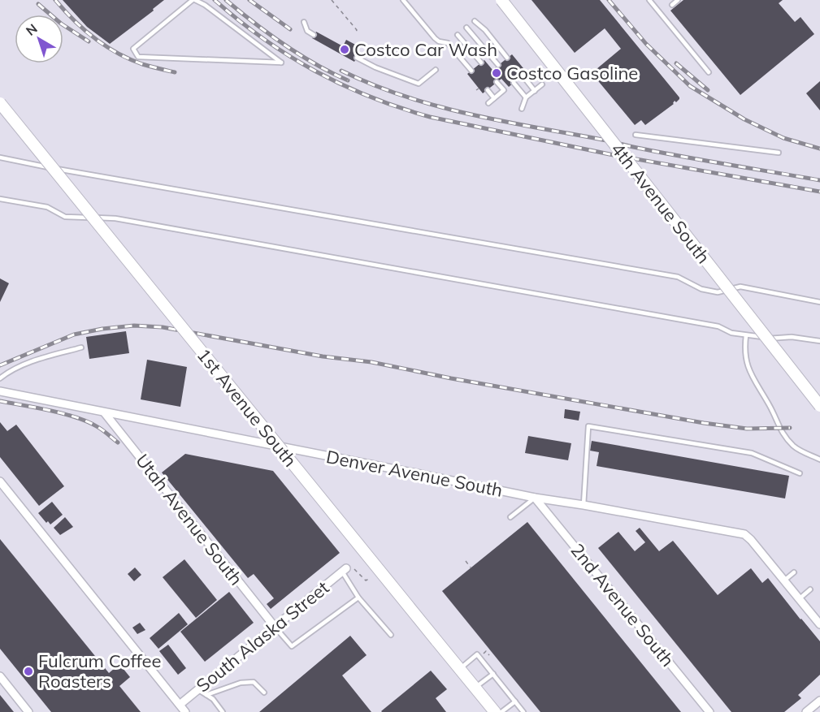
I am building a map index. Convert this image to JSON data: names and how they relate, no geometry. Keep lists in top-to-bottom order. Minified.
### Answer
{"streets":{"main road":["4th Avenue South","1st Avenue South"],"street":["Denver Avenue South","Utah Avenue South","2nd Avenue South","South Alaska Street"]},"crossings":[["Denver Avenue South","Utah Avenue South"],["Denver Avenue South","2nd Avenue South"],["Utah Avenue South","South Alaska Street"]],"places":["Costco Car Wash","Costco Gasoline","Fulcrum Coffee Roasters"],"north":"top left"}
